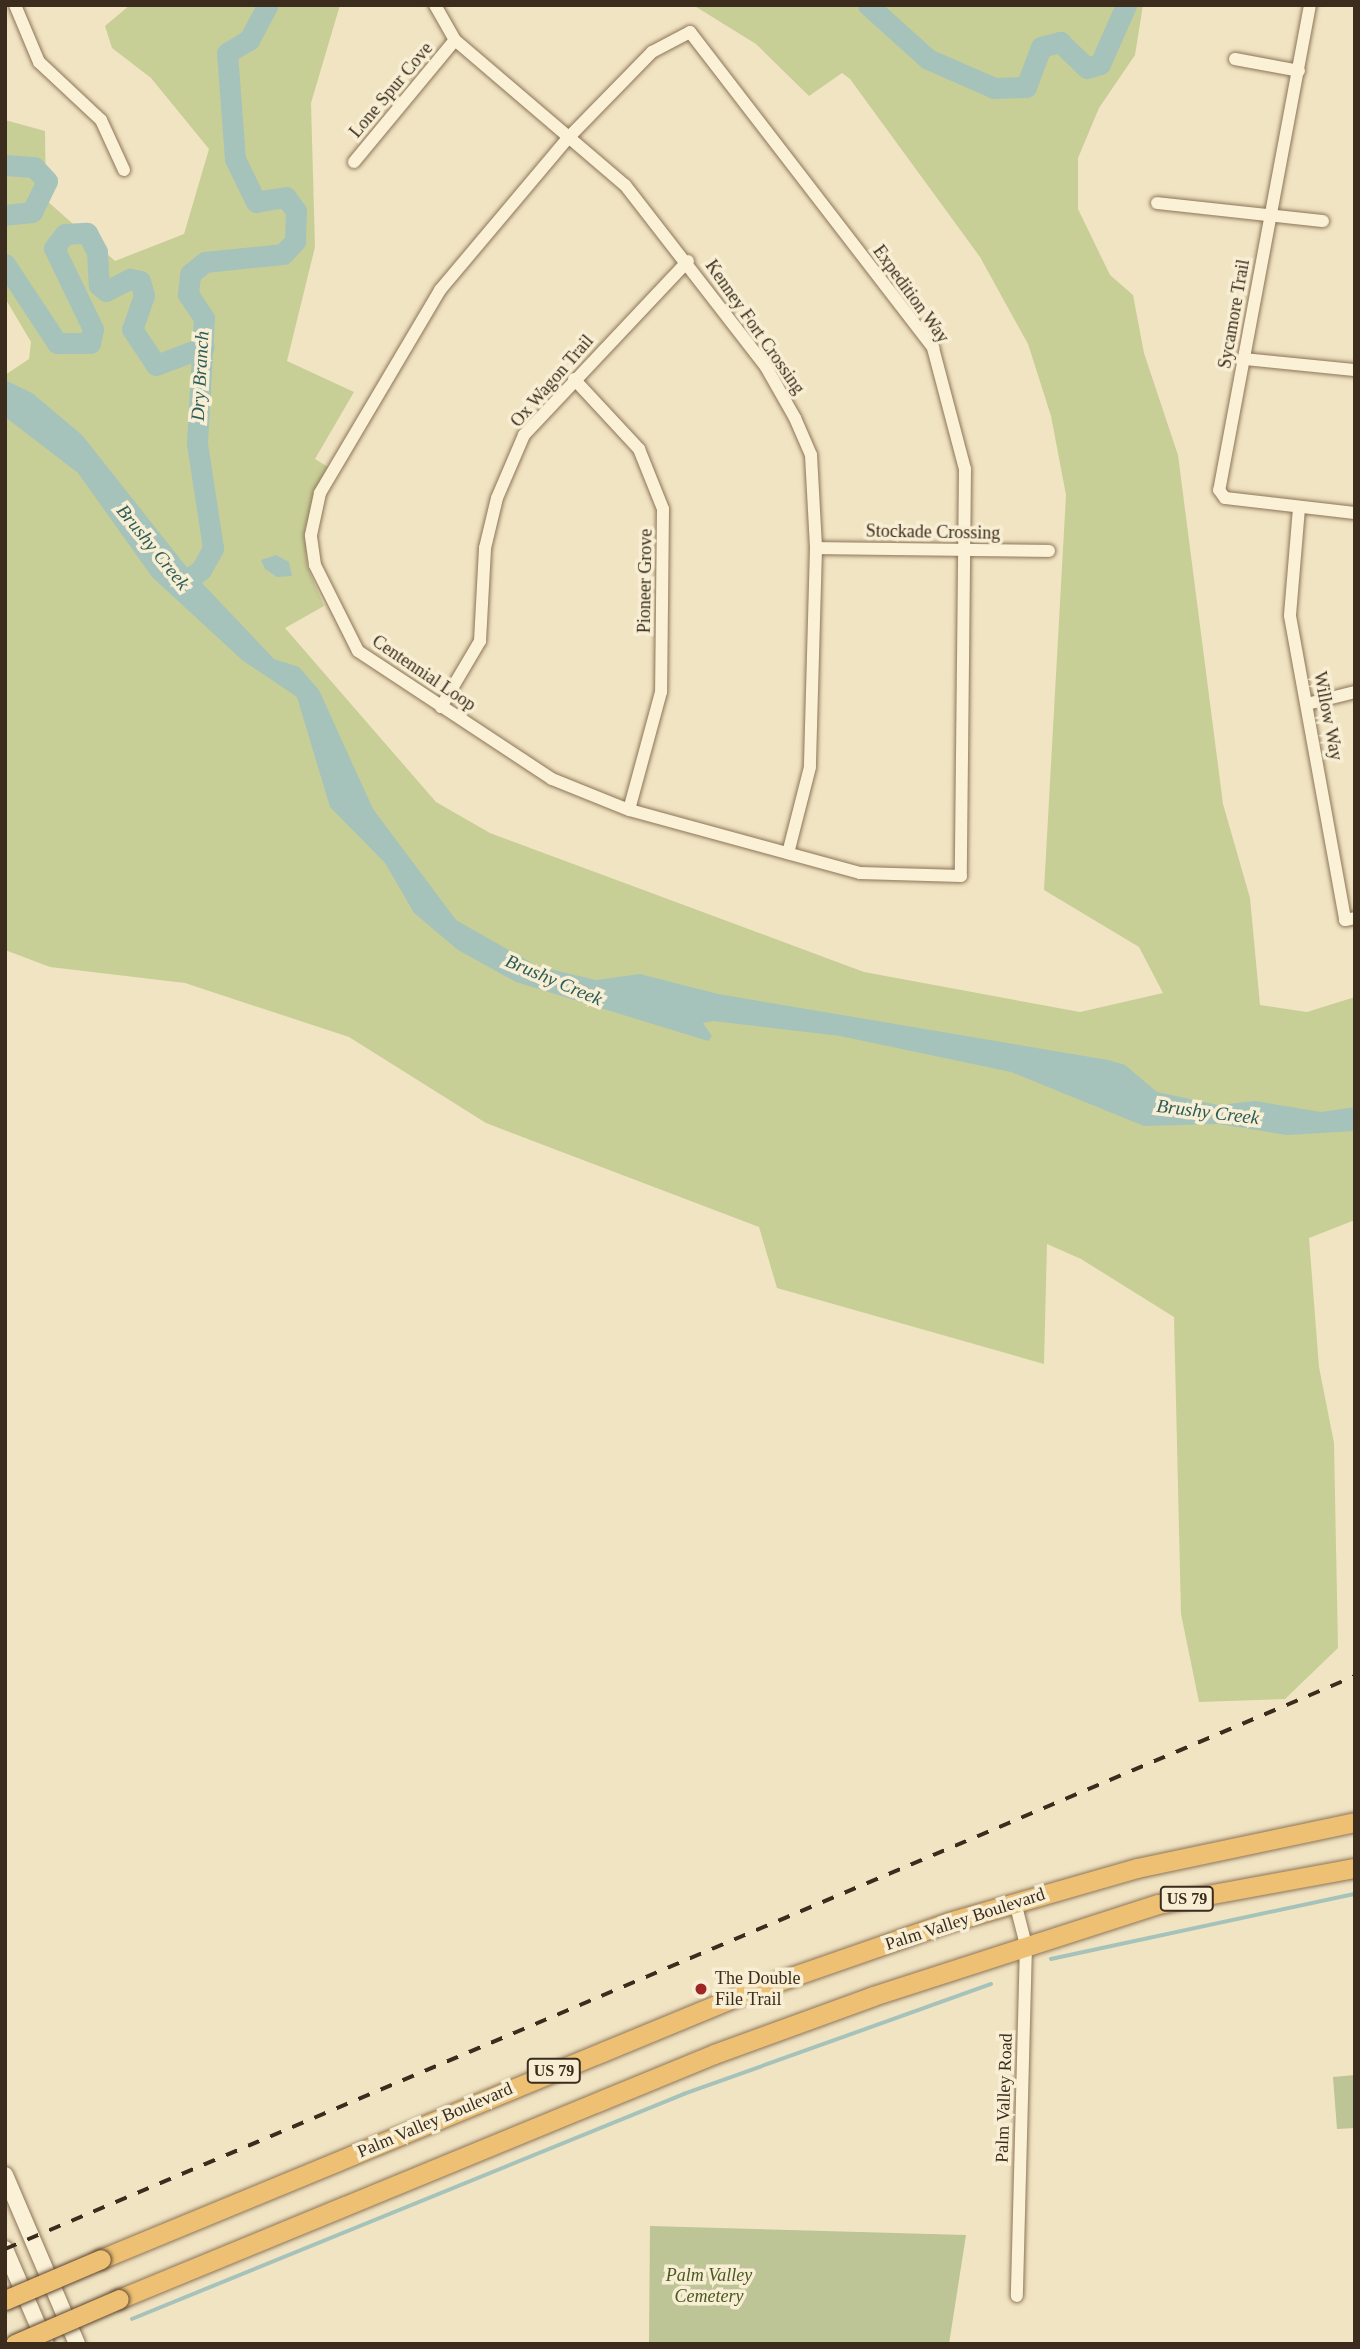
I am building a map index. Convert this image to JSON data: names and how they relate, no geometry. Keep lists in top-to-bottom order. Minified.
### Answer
{"streets":{"highway":["US 79","Palm Valley Boulevard"],"street":["Lone Spur Cove","Expedition Way","Sycamore Trail","Kenney Fort Crossing","Ox Wagon Trail","Stockade Crossing","Pioneer Grove","Centennial Loop","Willow Way","Palm Valley Road"]},"crossings":[["Lone Spur Cove","Kenney Fort Crossing"],["Expedition Way","Kenney Fort Crossing"],["Expedition Way","Stockade Crossing"],["Expedition Way","Centennial Loop"],["Sycamore Trail","Willow Way"],["Kenney Fort Crossing","Ox Wagon Trail"],["Kenney Fort Crossing","Stockade Crossing"],["Kenney Fort Crossing","Centennial Loop"],["Ox Wagon Trail","Pioneer Grove"],["Ox Wagon Trail","Centennial Loop"],["Pioneer Grove","Centennial Loop"],["US 79","Palm Valley Road"],["Palm Valley Boulevard","Palm Valley Road"]],"water":["Dry Branch","Brushy Creek"],"parks":["Palm Valley Cemetery"],"places":["The Double File Trail"]}
